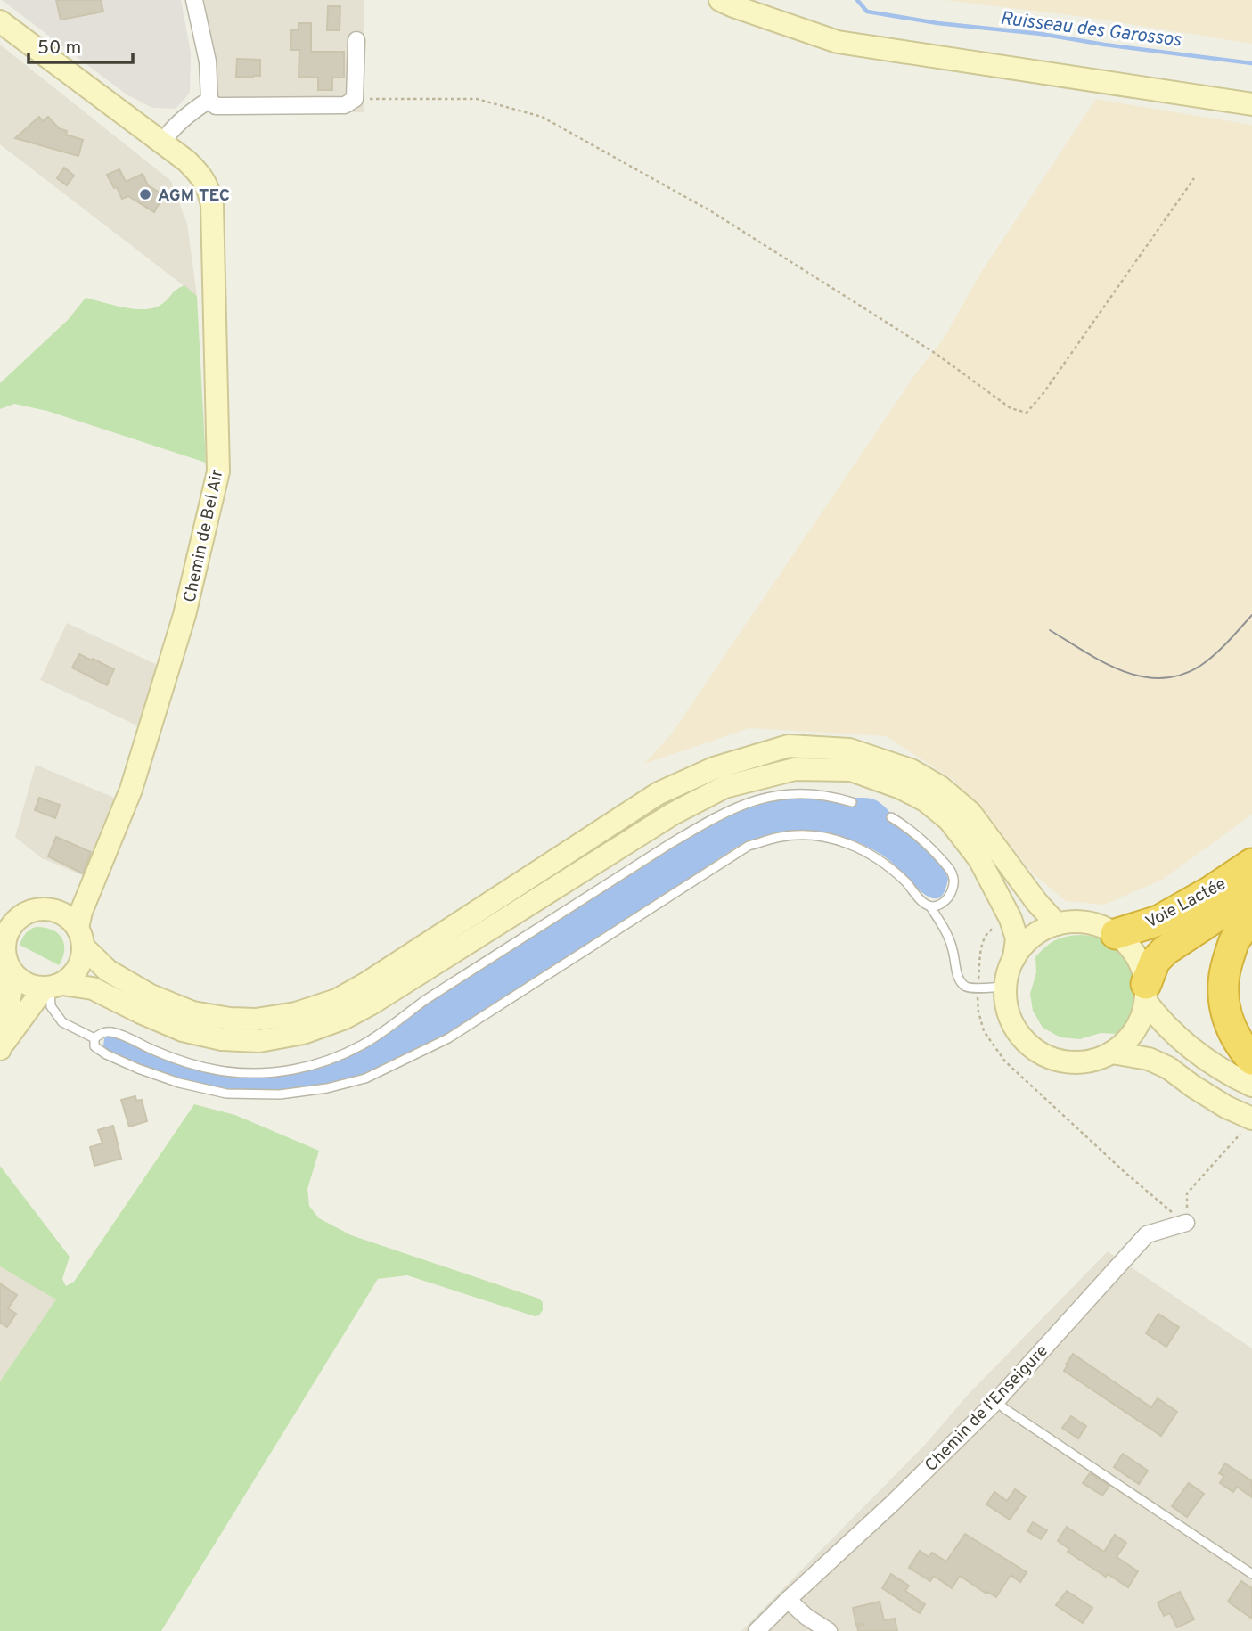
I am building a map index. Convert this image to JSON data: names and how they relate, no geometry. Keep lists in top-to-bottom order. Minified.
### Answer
{"streets":{"highway":["Voie Lactée"],"main road":["Chemin de Bel Air"],"street":["Chemin de l'Enseigure"]},"water":["Ruisseau des Garossos"],"places":["AGM TEC"],"scale_bar":"50 m"}
